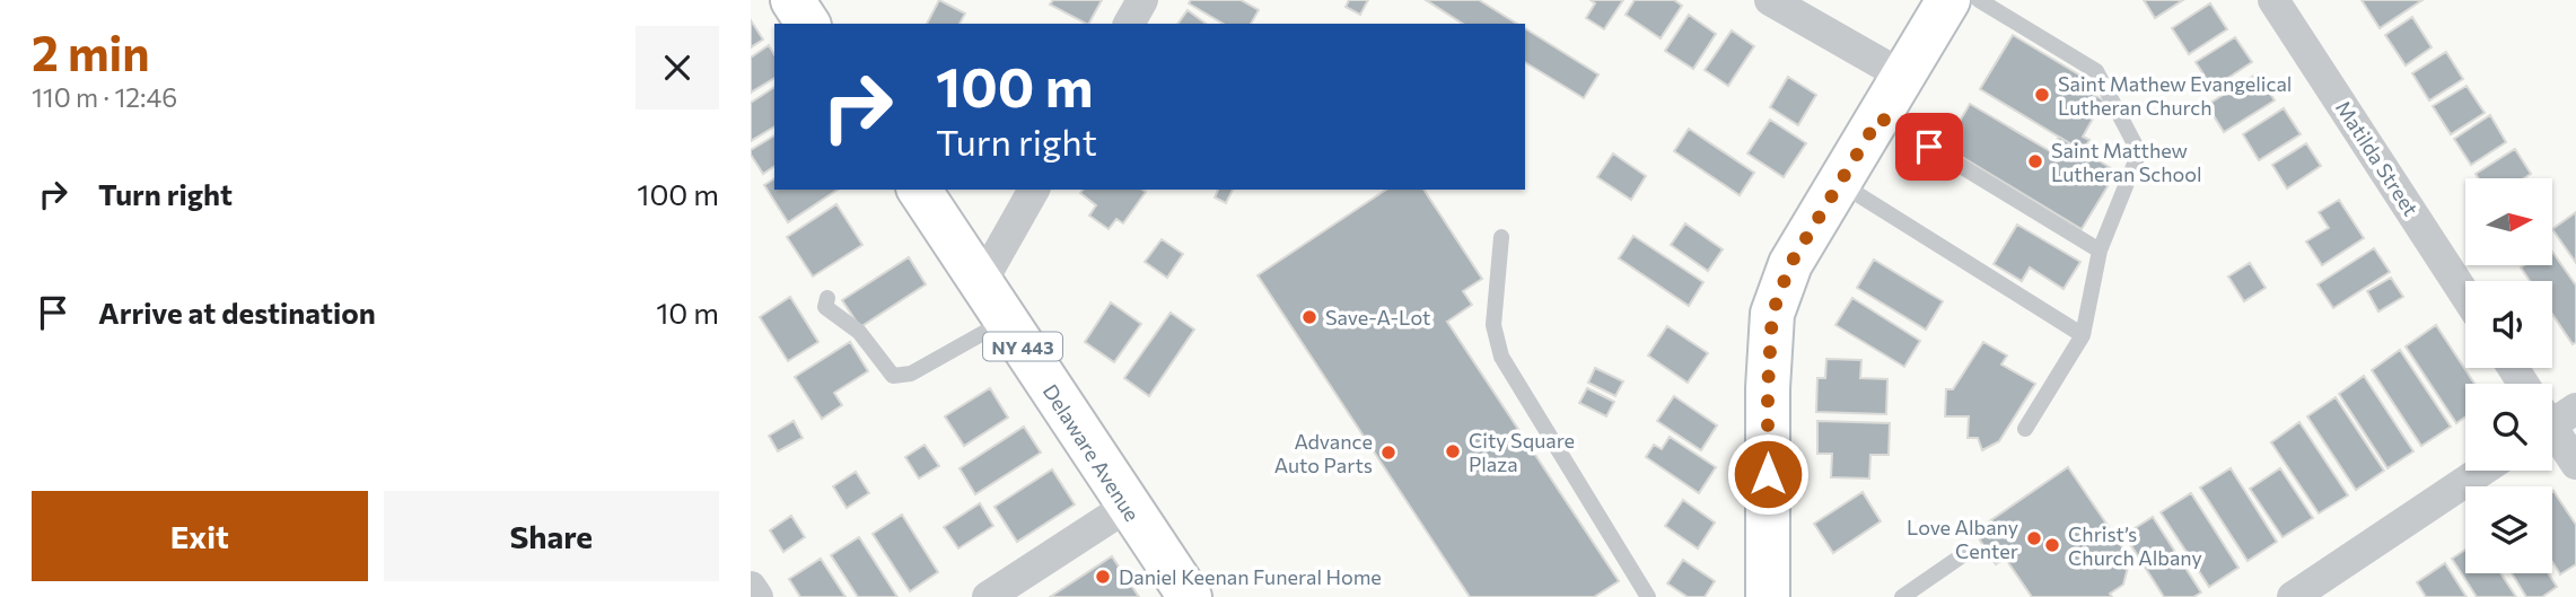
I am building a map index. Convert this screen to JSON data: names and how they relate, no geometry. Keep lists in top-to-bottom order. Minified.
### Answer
{"streets":{"street":["Matilda Street","NY 443","Delaware Avenue"]},"places":["Saint Mathew Evangelical Lutheran Church","Saint Matthew Lutheran School","Save-A-Lot","City Square Plaza","Advance Auto Parts","Love Albany Center","Christ’s Church Albany","Daniel Keenan Funeral Home"],"north":"right","page":{"heading":["2 min","110 m · 12:46"],"turn":["100 m","Turn right"],"list":[{"name":"Turn right","value":"100 m"},{"name":"Arrive at destination","value":"10 m"}],"buttons":["Exit","Share"]}}
